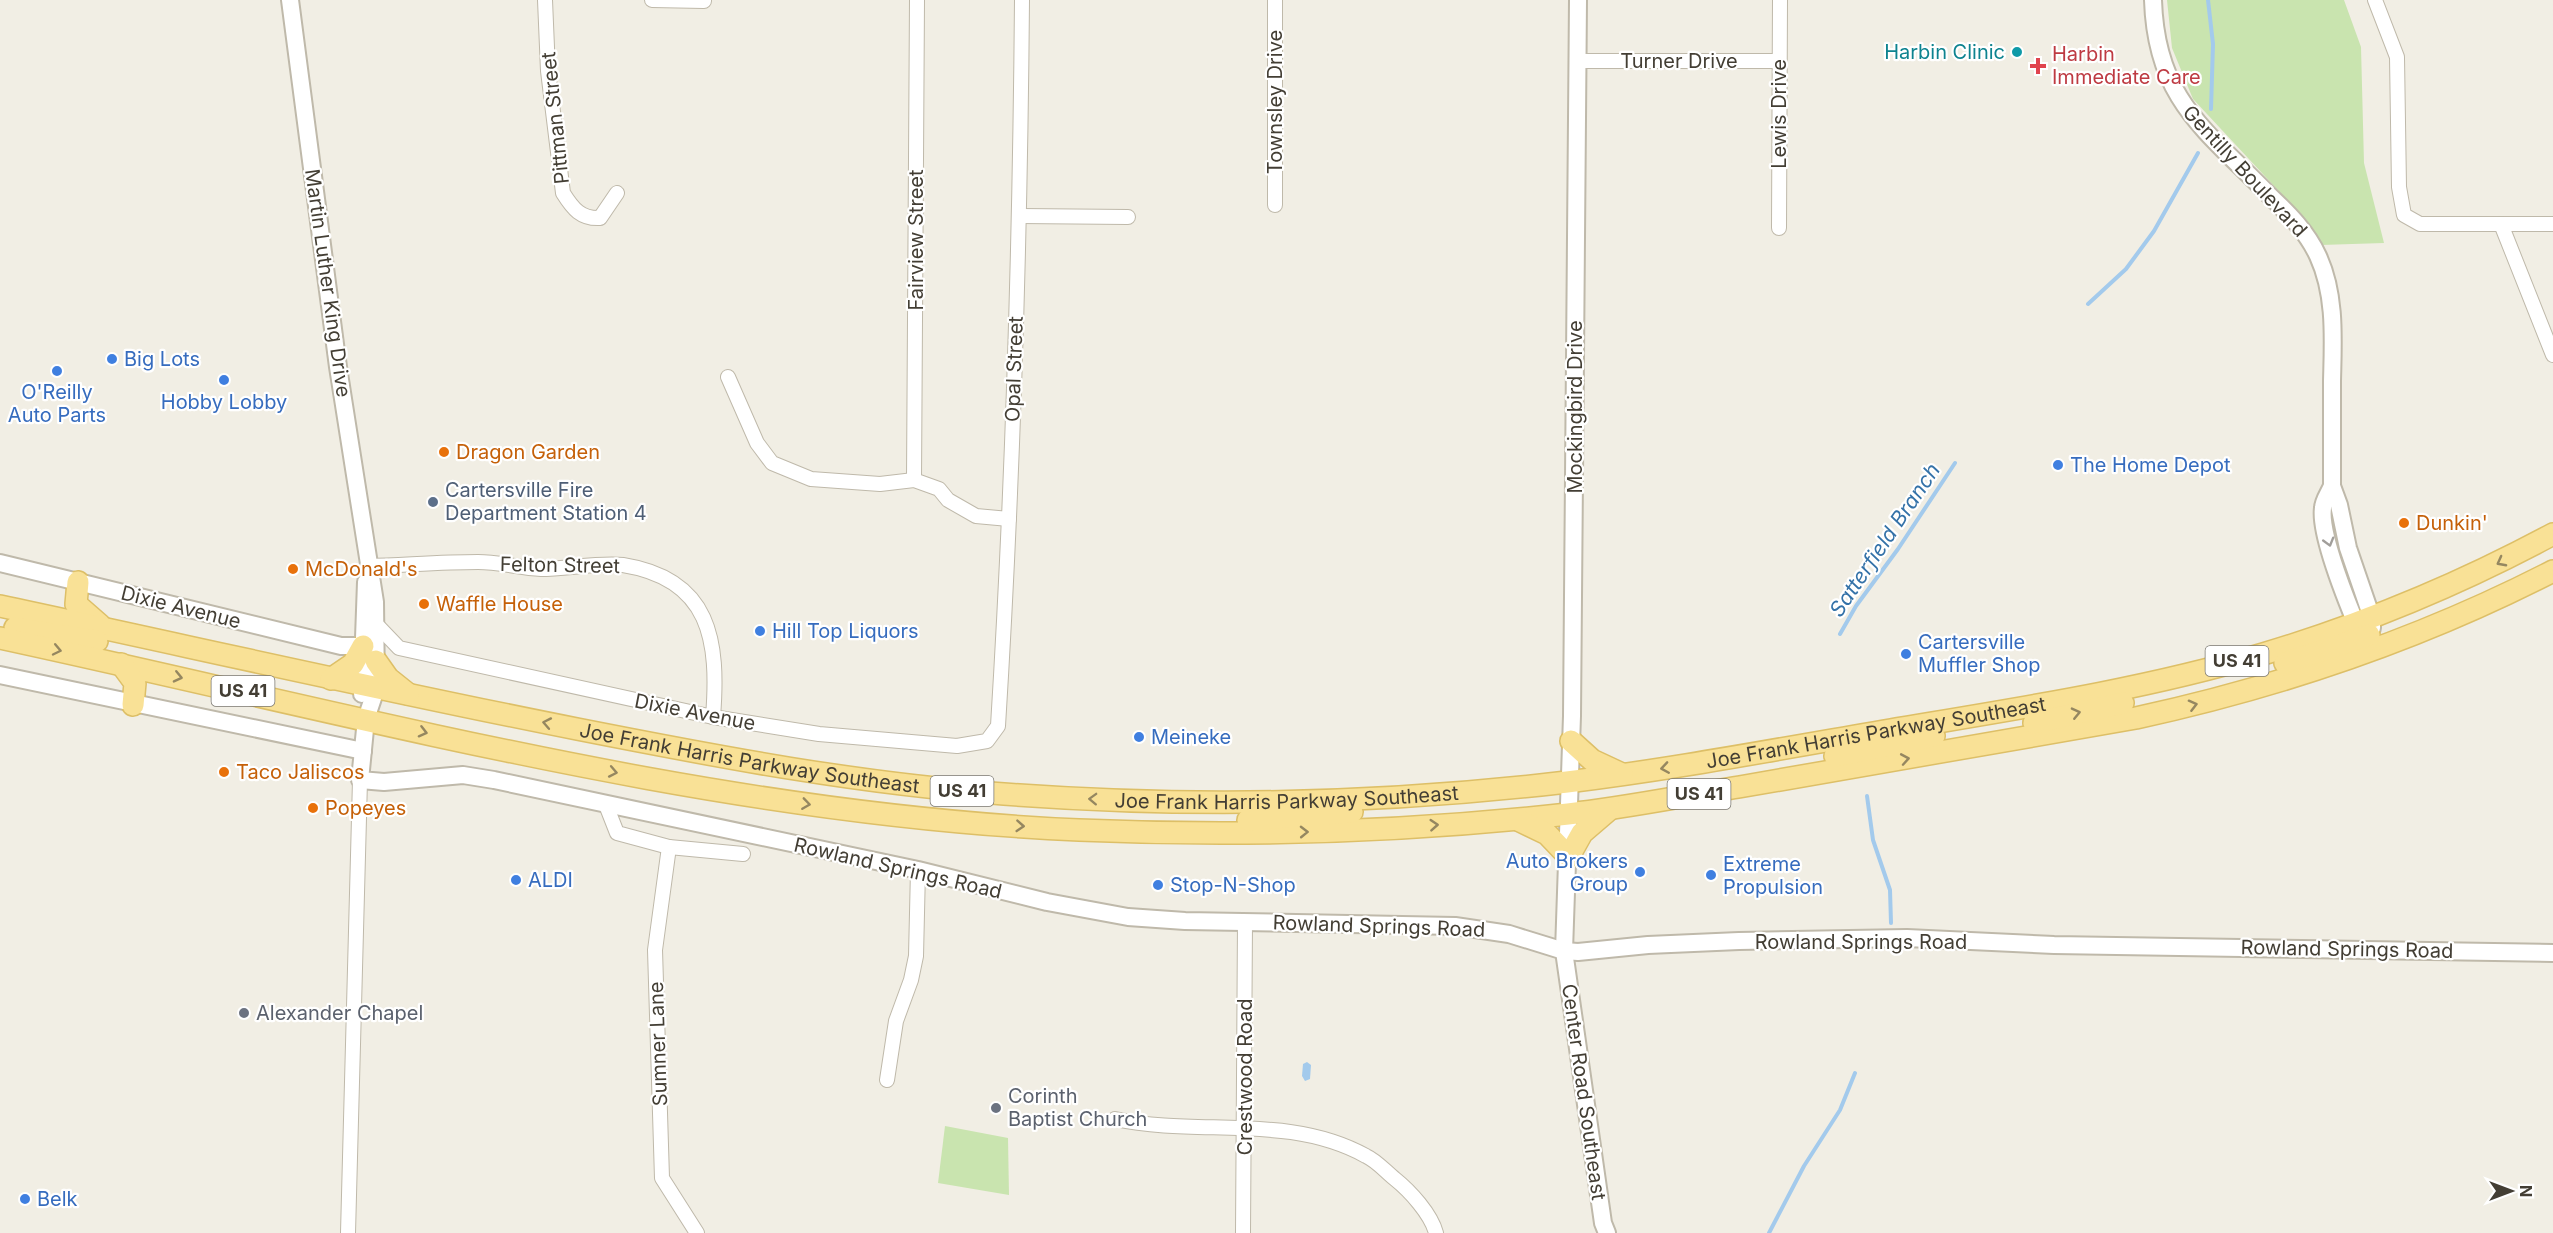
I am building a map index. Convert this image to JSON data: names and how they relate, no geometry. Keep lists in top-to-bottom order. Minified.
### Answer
{"streets":{"main road":["US 41","Joe Frank Harris Parkway Southeast"],"street":["Turner Drive","Townsley Drive","Lewis Drive","Pittman Street","Gentilly Boulevard","Fairview Street","Martin Luther King Drive","Opal Street","Mockingbird Drive","Felton Street","Dixie Avenue","Rowland Springs Road","Sumner Lane","Crestwood Road","Center Road Southeast"]},"crossings":[["Turner Drive","Lewis Drive"],["Turner Drive","Mockingbird Drive"],["Gentilly Boulevard","Joe Frank Harris Parkway Southeast"],["Martin Luther King Drive","Felton Street"],["Martin Luther King Drive","Dixie Avenue"],["Martin Luther King Drive","Joe Frank Harris Parkway Southeast"],["Martin Luther King Drive","Rowland Springs Road"],["Opal Street","Dixie Avenue"],["Mockingbird Drive","Joe Frank Harris Parkway Southeast"],["Mockingbird Drive","Center Road Southeast"],["Felton Street","Dixie Avenue"],["Rowland Springs Road","Crestwood Road"],["Rowland Springs Road","Center Road Southeast"]],"water":["Satterfield Branch"],"places":{"other":["Harbin Clinic","Big Lots","O'Reilly Auto Parts","Hobby Lobby","Dragon Garden","The Home Depot","Cartersville Fire Department Station 4","Dunkin'","McDonald's","Waffle House","Hill Top Liquors","Cartersville Muffler Shop","Meineke","Taco Jaliscos","Popeyes","Auto Brokers Group","Extreme Propulsion","ALDI","Stop-N-Shop","Alexander Chapel","Corinth Baptist Church","Belk"],"health":["Harbin Immediate Care"]},"north":"right"}
